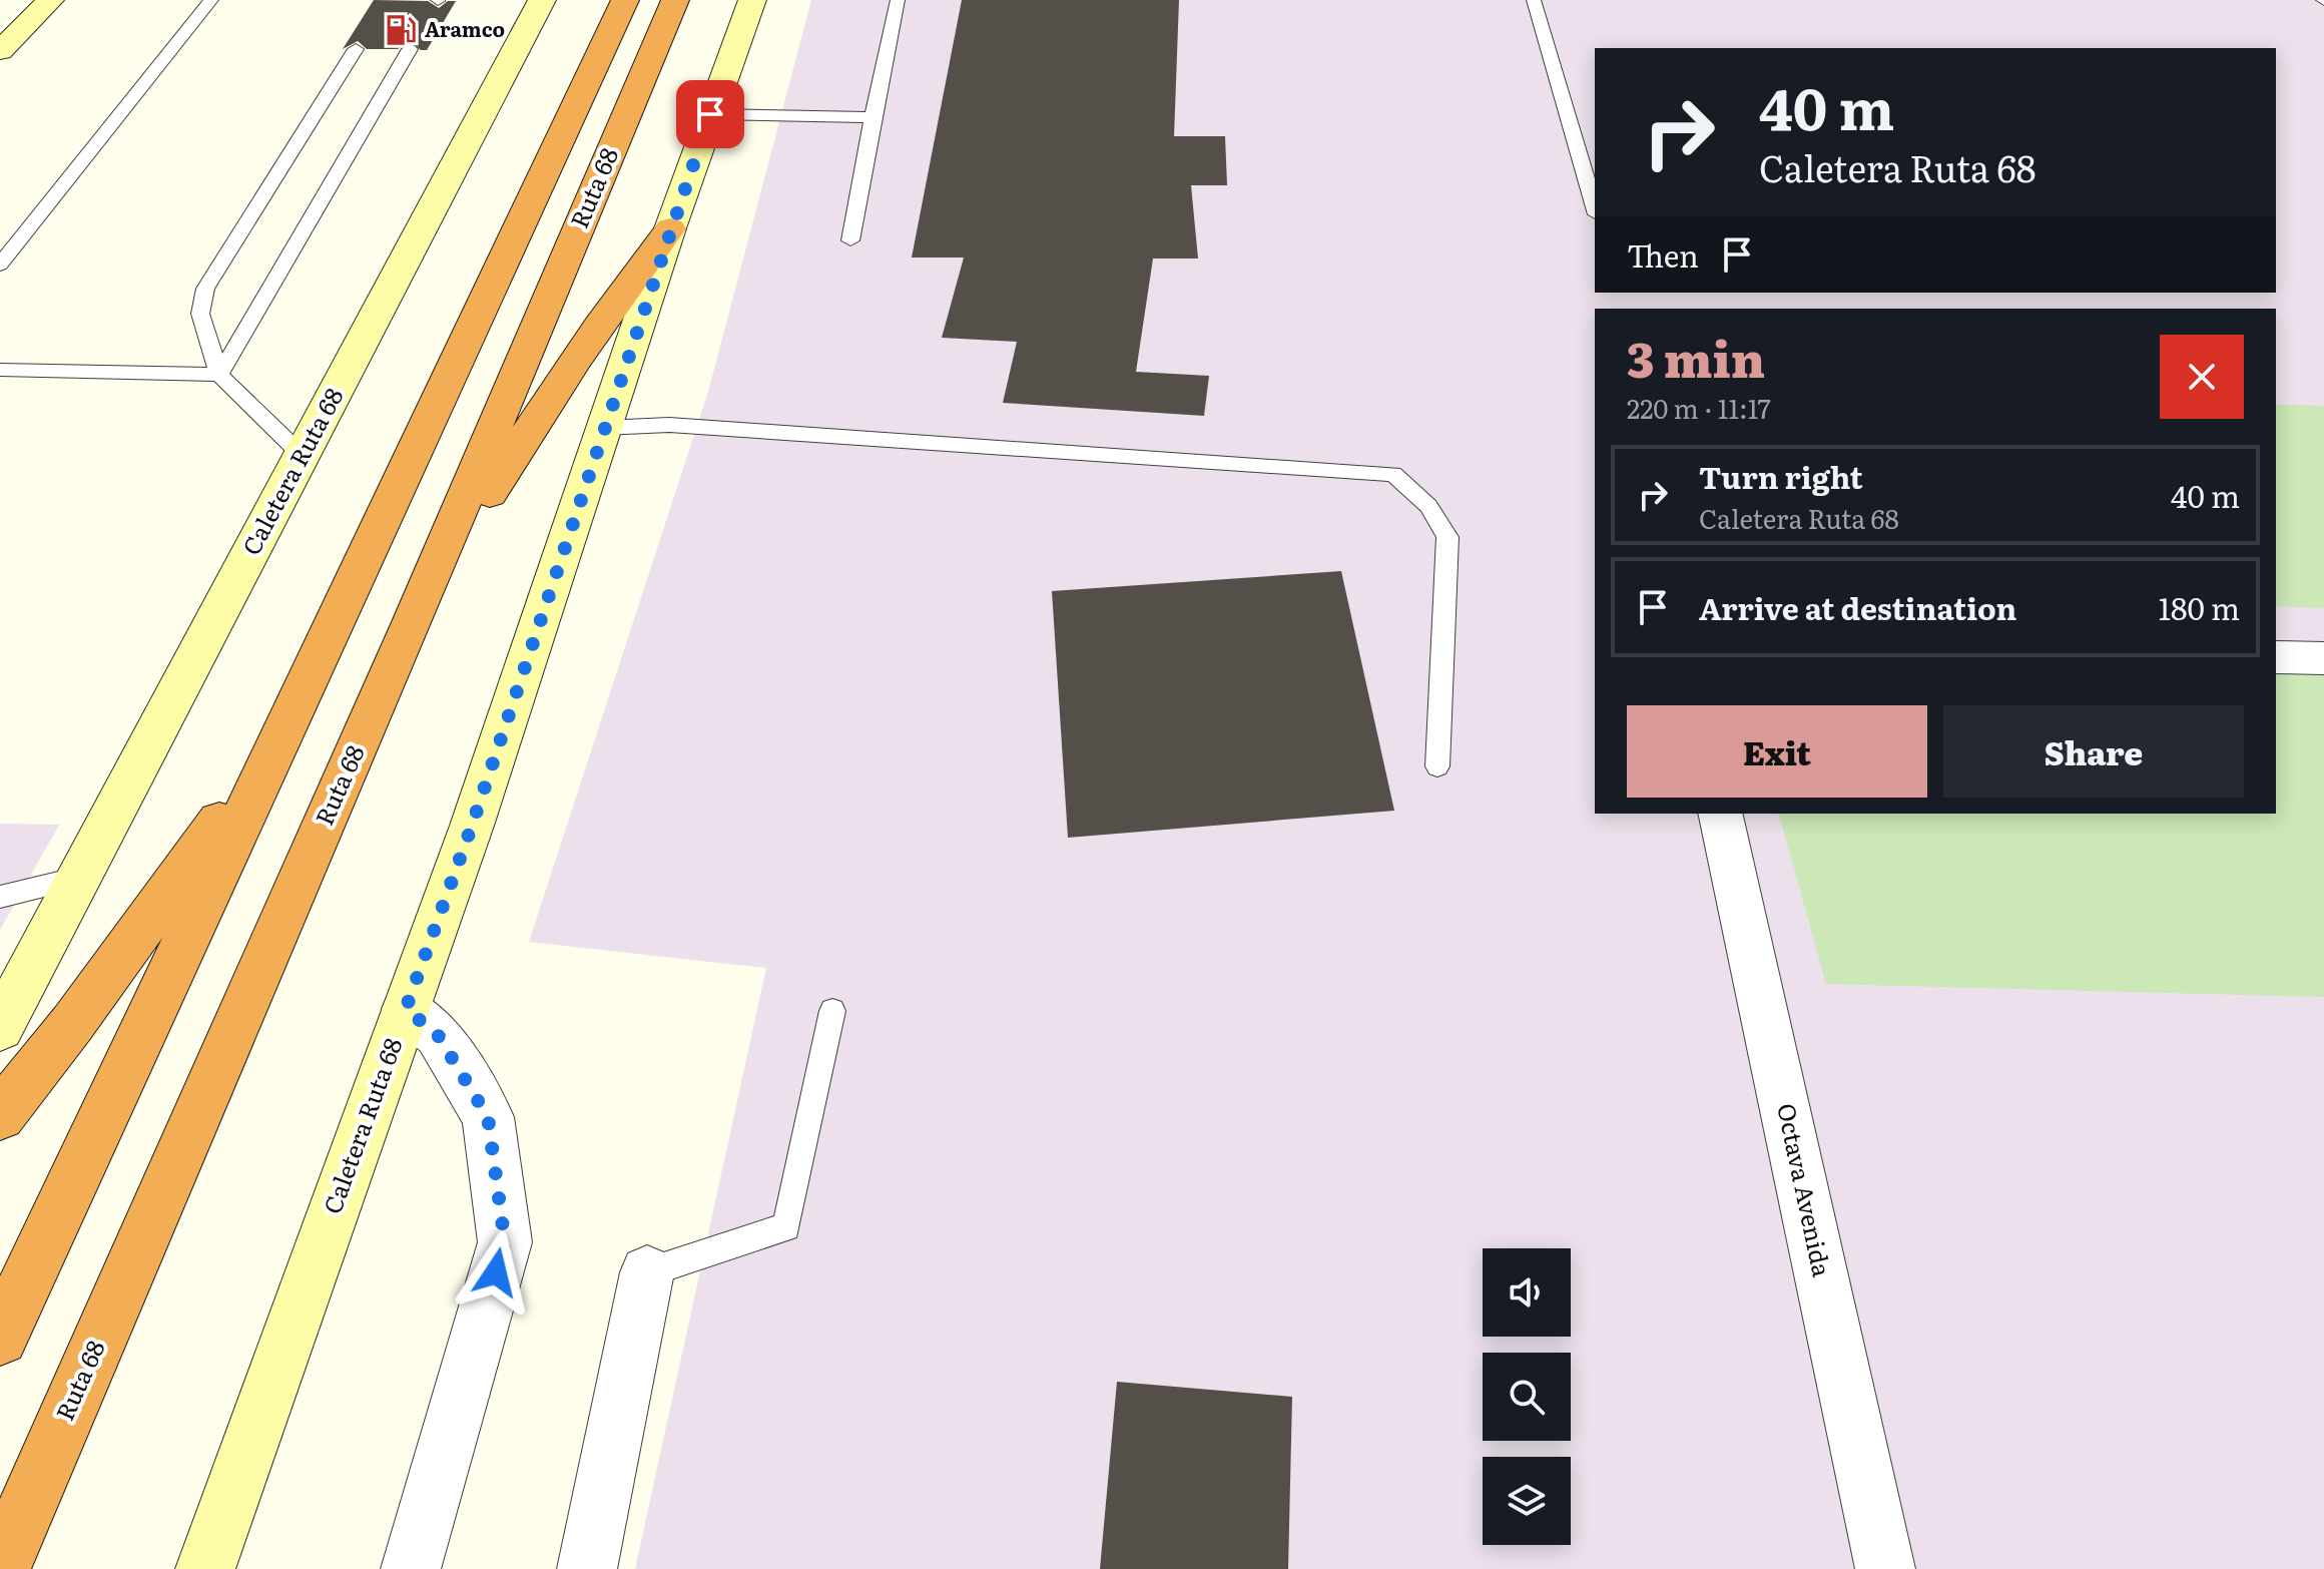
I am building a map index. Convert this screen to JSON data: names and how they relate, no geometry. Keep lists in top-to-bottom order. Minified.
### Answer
{"streets":{"highway":["Ruta 68"],"main road":["Caletera Ruta 68"],"street":["Octava Avenida"]},"places":{"fuel station":["Aramco"]},"page":{"turn":["40 m","Caletera Ruta 68"],"then":"Then","heading":["3 min","220 m · 11:17"],"list":[{"name":"Turn right","note":"Caletera Ruta 68","value":"40 m"},{"name":"Arrive at destination","value":"180 m"}],"buttons":["Exit","Share"]}}
